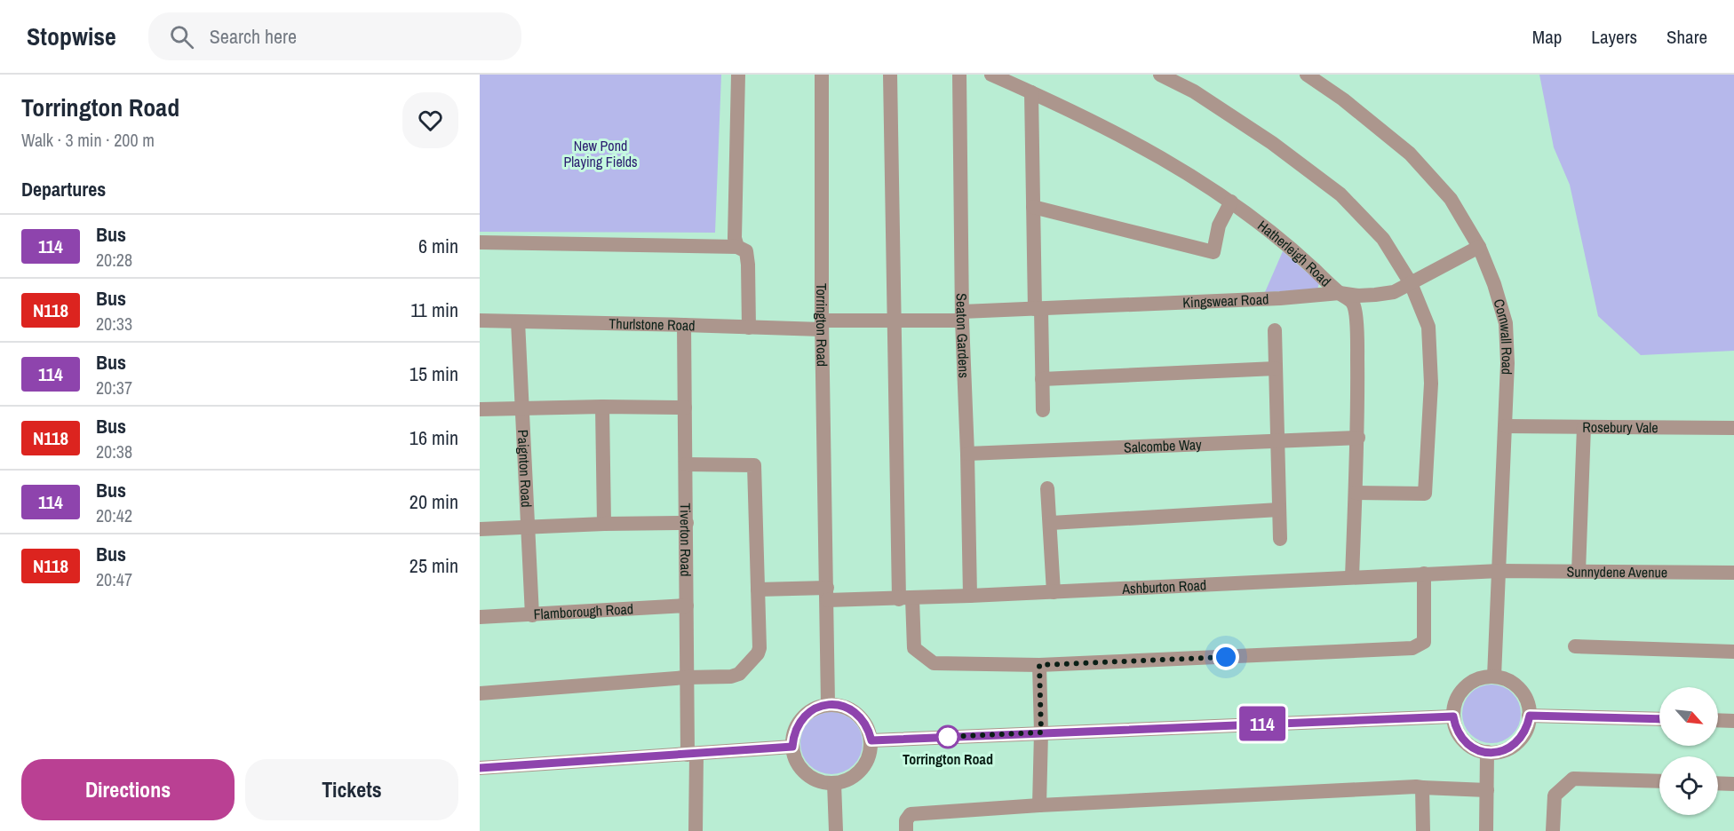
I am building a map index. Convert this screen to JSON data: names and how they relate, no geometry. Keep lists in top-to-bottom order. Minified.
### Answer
{"streets":{"street":["Hatherleigh Road","Kingswear Road","Thurlstone Road","Torrington Road","Seaton Gardens","Cornwall Road","Rosebury Vale","Salcombe Way","Paignton Road","Tiverton Road","Sunnydene Avenue","Ashburton Road","Flamborough Road"]},"crossings":[["Hatherleigh Road","Kingswear Road"],["Hatherleigh Road","Salcombe Way"],["Hatherleigh Road","Ashburton Road"],["Kingswear Road","Thurlstone Road"],["Kingswear Road","Seaton Gardens"],["Kingswear Road","Cornwall Road"],["Thurlstone Road","Torrington Road"],["Thurlstone Road","Paignton Road"],["Thurlstone Road","Tiverton Road"],["Torrington Road","Ashburton Road"],["Seaton Gardens","Salcombe Way"],["Seaton Gardens","Ashburton Road"],["Cornwall Road","Rosebury Vale"],["Cornwall Road","Sunnydene Avenue"],["Cornwall Road","Ashburton Road"],["Paignton Road","Flamborough Road"],["Tiverton Road","Flamborough Road"],["Sunnydene Avenue","Ashburton Road"]],"parks":["New Pond Playing Fields"],"places":["Torrington Road"],"lines":["bus line 114"],"north":"bottom right","page":{"header":"Stopwise","search":"Search here","nav":["Map","Layers","Share"],"heading":[["Torrington Road","Walk · 3 min · 200 m"],"Departures"],"on_map":"114","list":[{"mark":"114","name":"Bus","note":"20:28","value":"6 min"},{"mark":"N118","name":"Bus","note":"20:33","value":"11 min"},{"mark":"114","name":"Bus","note":"20:37","value":"15 min"},{"mark":"N118","name":"Bus","note":"20:38","value":"16 min"},{"mark":"114","name":"Bus","note":"20:42","value":"20 min"},{"mark":"N118","name":"Bus","note":"20:47","value":"25 min"}],"buttons":["Directions","Tickets"]}}
